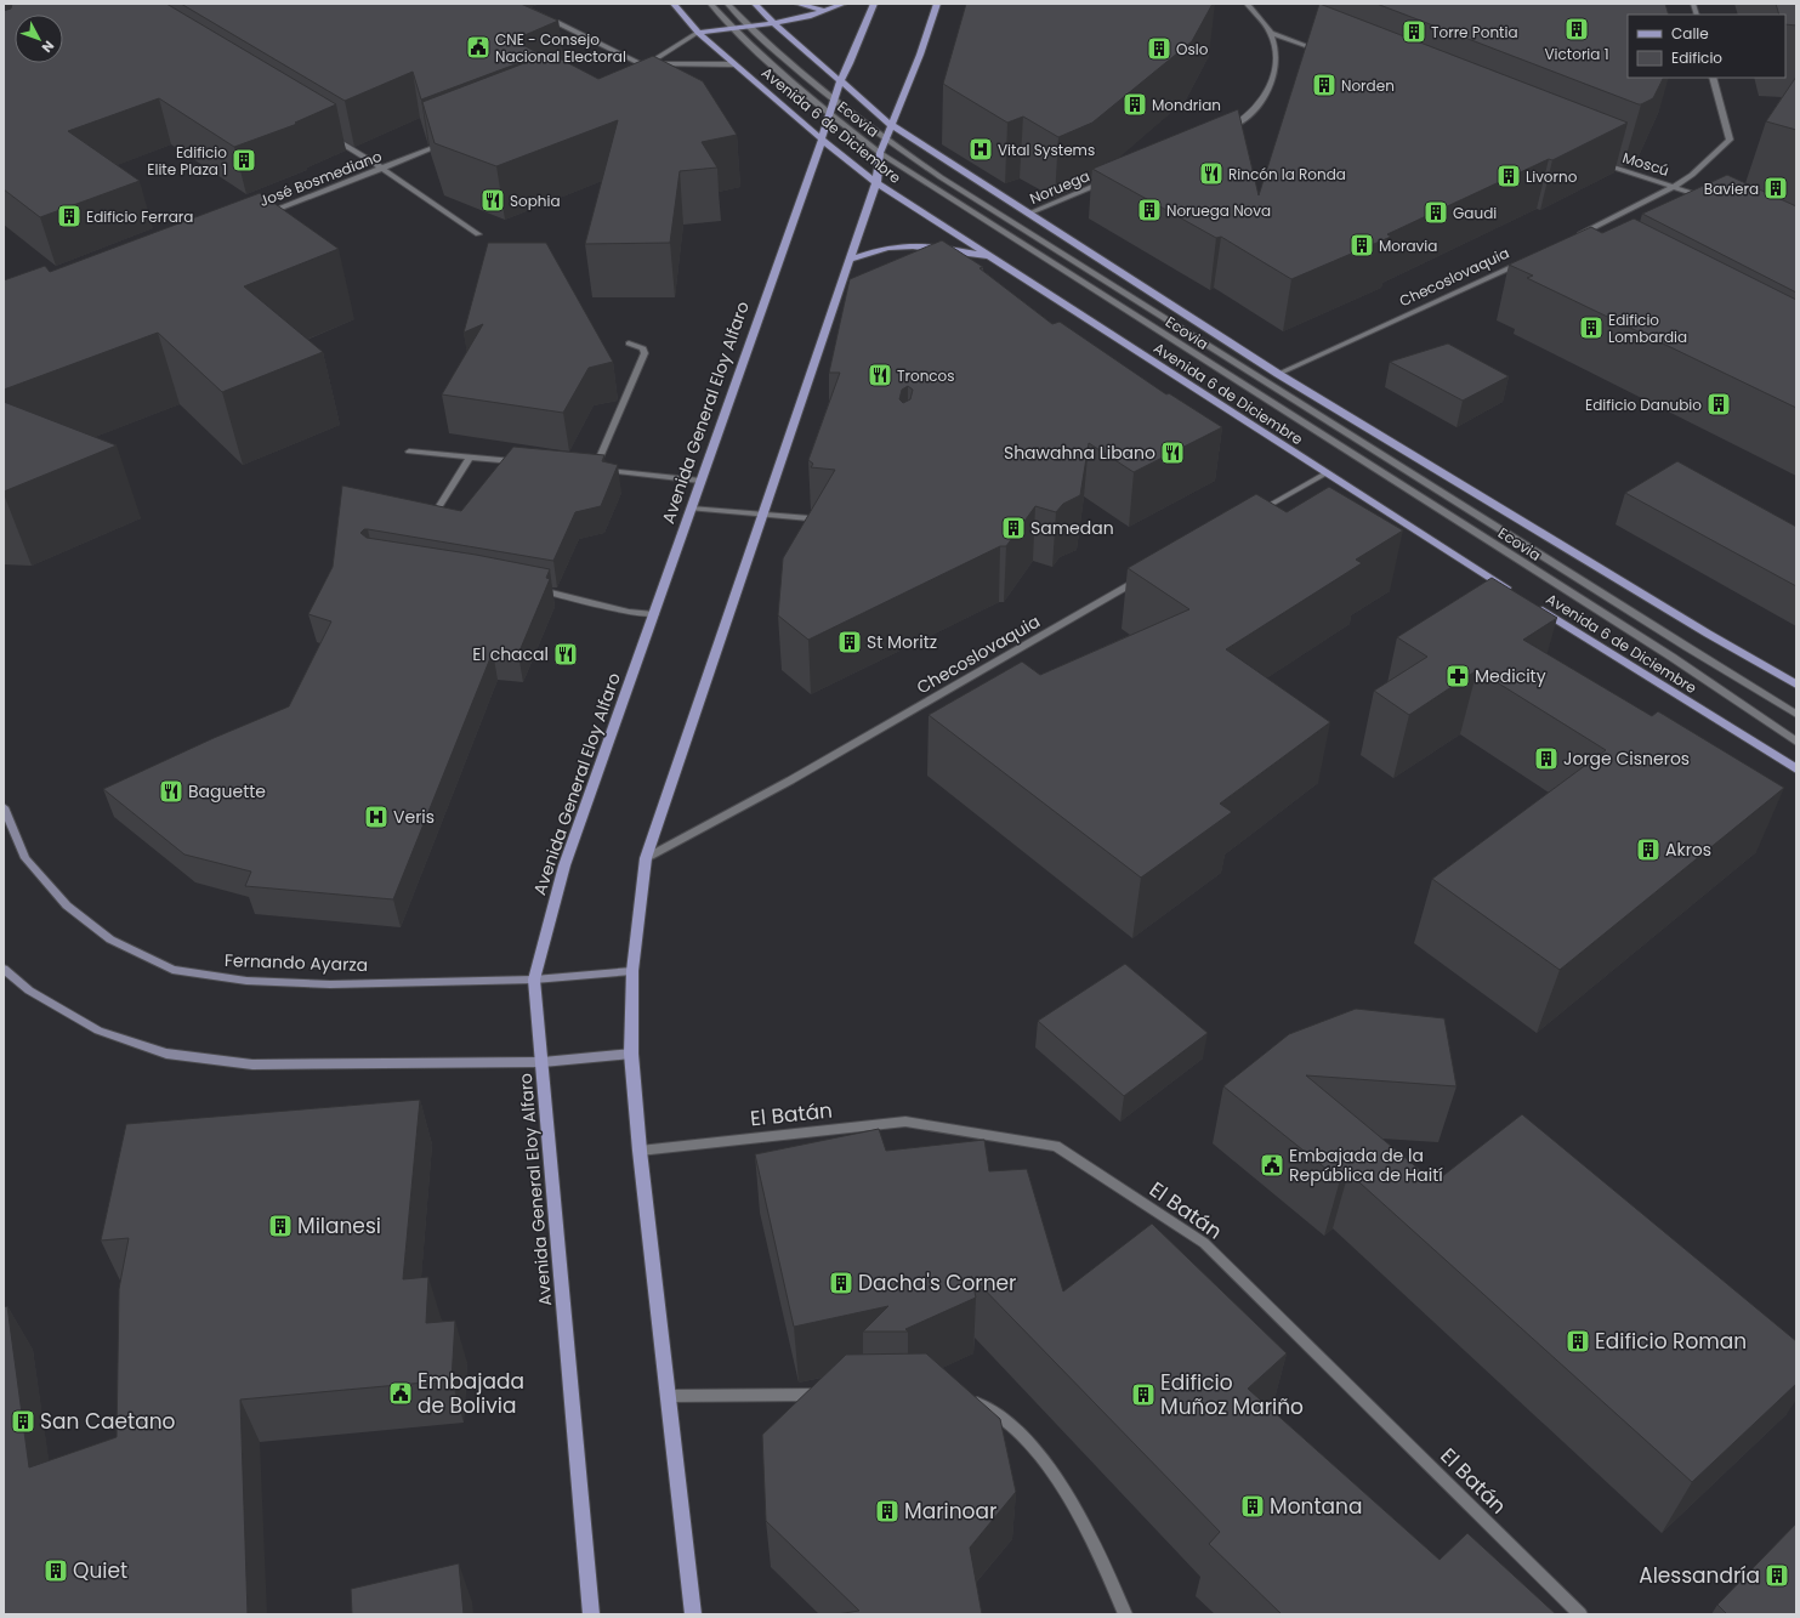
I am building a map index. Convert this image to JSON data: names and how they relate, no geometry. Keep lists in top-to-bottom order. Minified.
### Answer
{"streets":{"main road":["Avenida 6 de Diciembre","Avenida General Eloy Alfaro","Fernando Ayarza"],"street":["Ecovia","Moscú","José Bosmediano","Noruega","Checoslovaquia","El Batán"]},"crossings":[["Ecovia","Avenida General Eloy Alfaro"],["Avenida 6 de Diciembre","Avenida General Eloy Alfaro"],["Avenida General Eloy Alfaro","Fernando Ayarza"]],"places":{"building":["Victoria 1","Torre Pontia","Oslo","Norden","Mondrian","Edificio Elite Plaza 1","Livorno","Baviera","Noruega Nova","Gaudi","Edificio Ferrara","Moravia","Edificio Lombardia","Edificio Danubio","Samedan","St Moritz","Jorge Cisneros","Akros","Milanesi","Dacha's Corner","Edificio Roman","Edificio Muñoz Mariño","San Caetano","Montana","Marinoar","Quiet","Alessandría"],"public building":["CNE - Consejo Nacional Electoral","Embajada de la República de Haití","Embajada de Bolivia"],"hospital":["Vital Systems","Veris"],"restaurant":["Rincón la Ronda","Sophia","Troncos","Shawahna Libano","El chacal","Baguette"],"pharmacy":["Medicity"]},"legend":["Calle","Edificio"],"north":"bottom right"}
